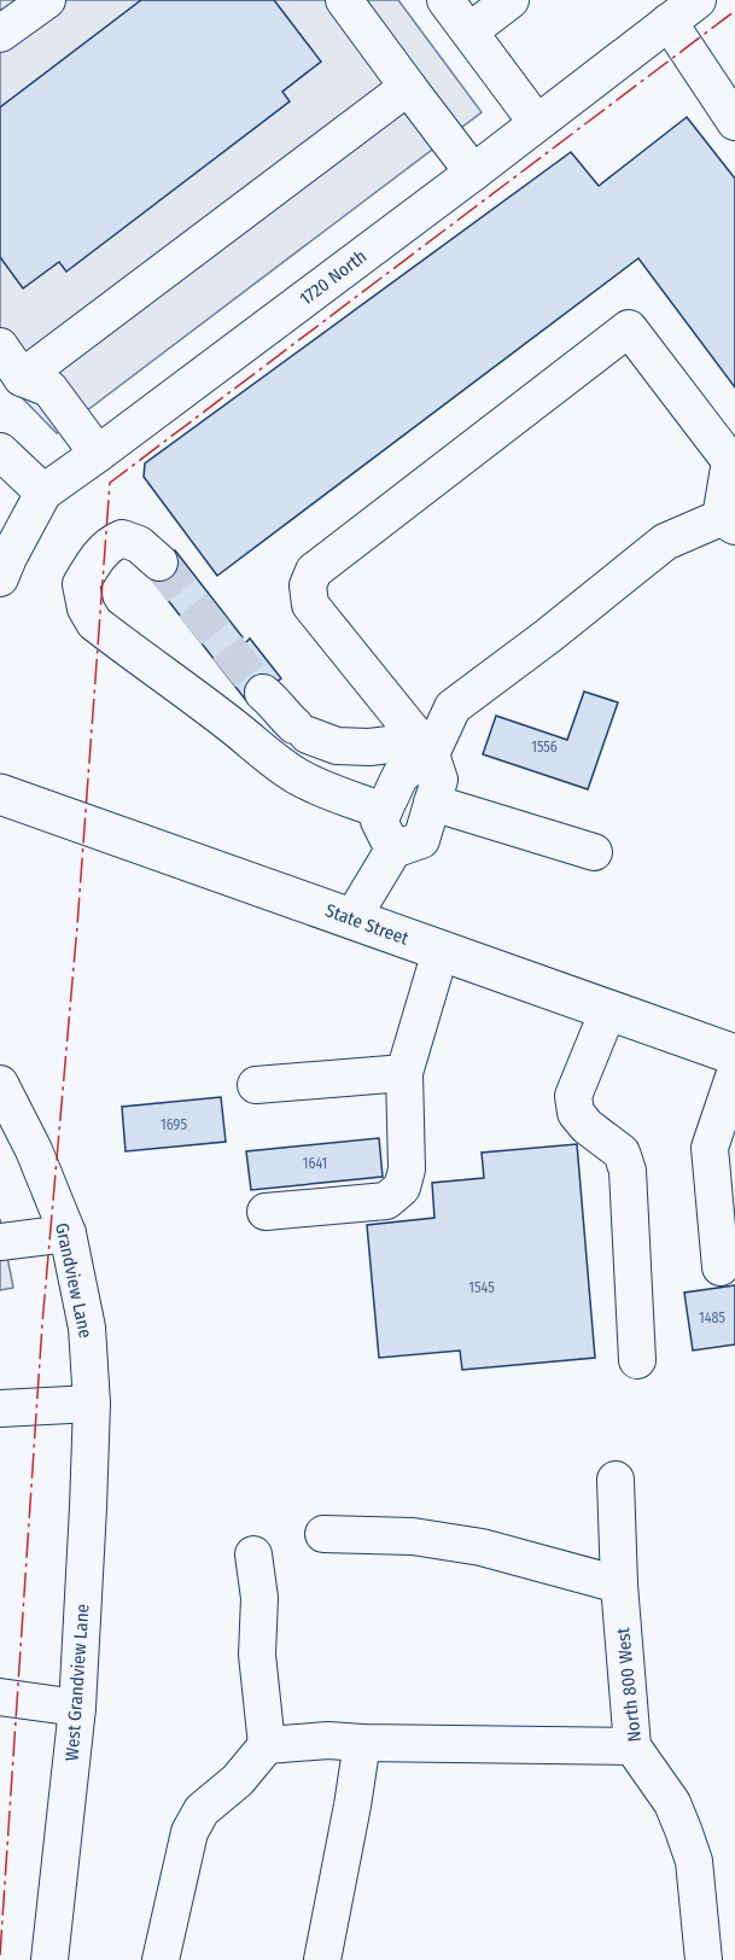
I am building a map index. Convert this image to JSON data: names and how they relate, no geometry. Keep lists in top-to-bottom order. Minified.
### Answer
{"streets":{"main road":["State Street"],"street":["1720 North","Grandview Lane","West Grandview Lane","North 800 West"]},"crossings":[["Grandview Lane","West Grandview Lane"]],"house_numbers":["1556","1695","1641","1545","1485"]}
